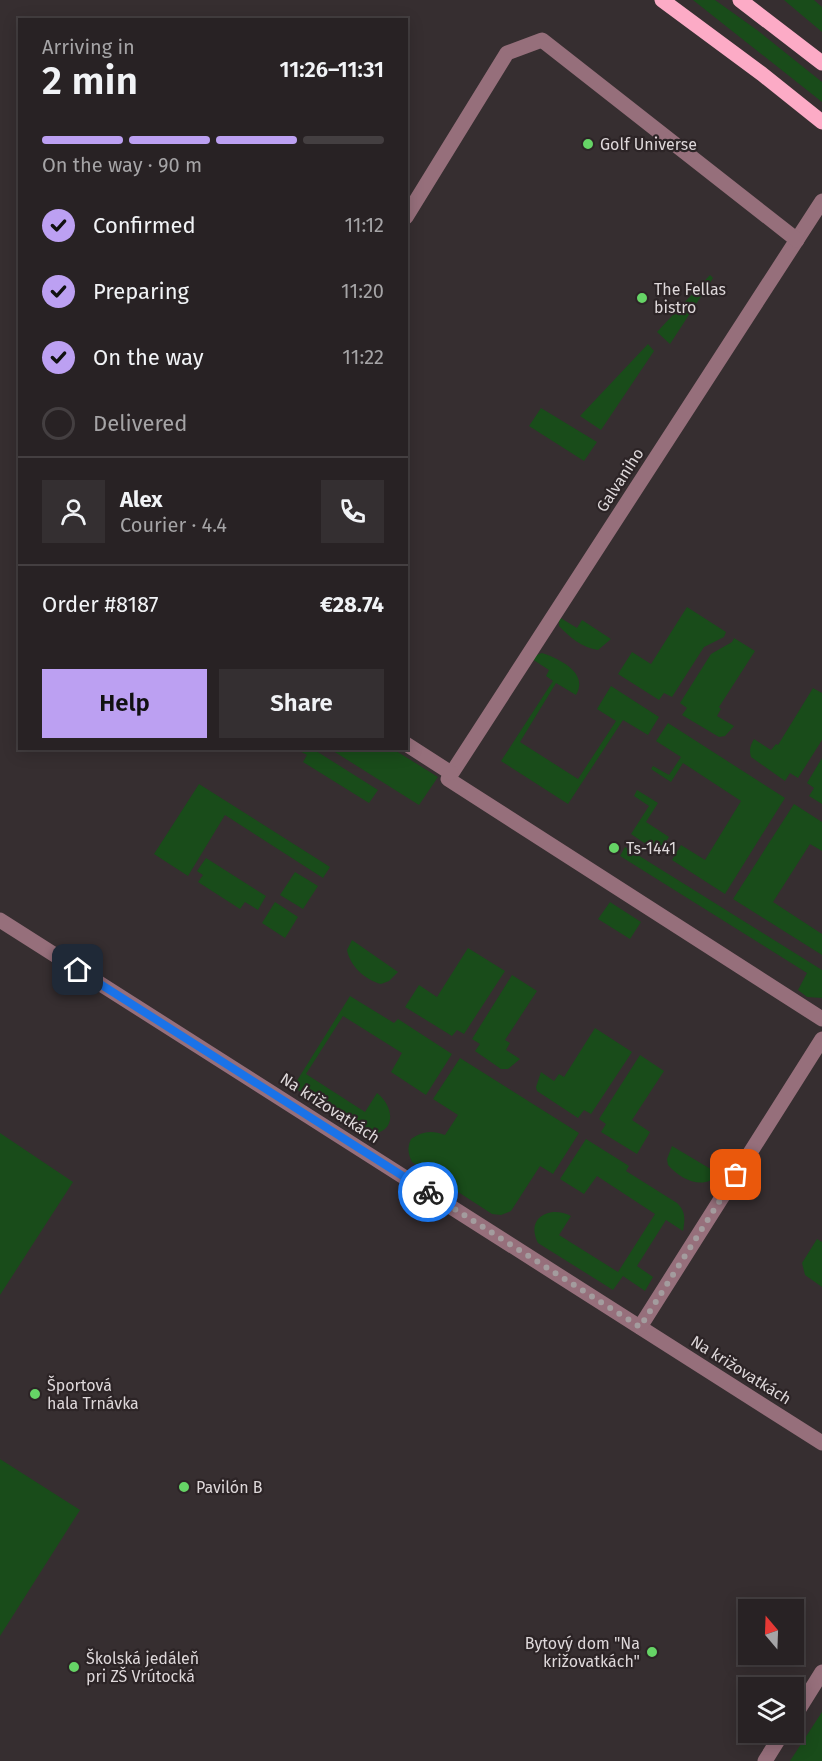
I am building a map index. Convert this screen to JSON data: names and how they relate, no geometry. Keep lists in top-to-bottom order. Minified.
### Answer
{"streets":{"street":["Galvaniho","Na križovatkách"]},"places":["Golf Universe","The Fellas bistro","Ts-1441","Športová hala Trnávka","Pavilón B","Bytový dom \"Na križovatkách\"","Školská jedáleň pri ZŠ Vrútocká"],"north":"top","page":{"heading":["2 min","Arriving in","11:26–11:31"],"panel":["Alex","Courier · 4.4","Order #8187","€28.74"],"bar":"On the way · 90 m","list":[["Confirmed","11:12"],["Preparing","11:20"],["On the way","11:22"],"Delivered"],"buttons":["Help","Share"]}}
